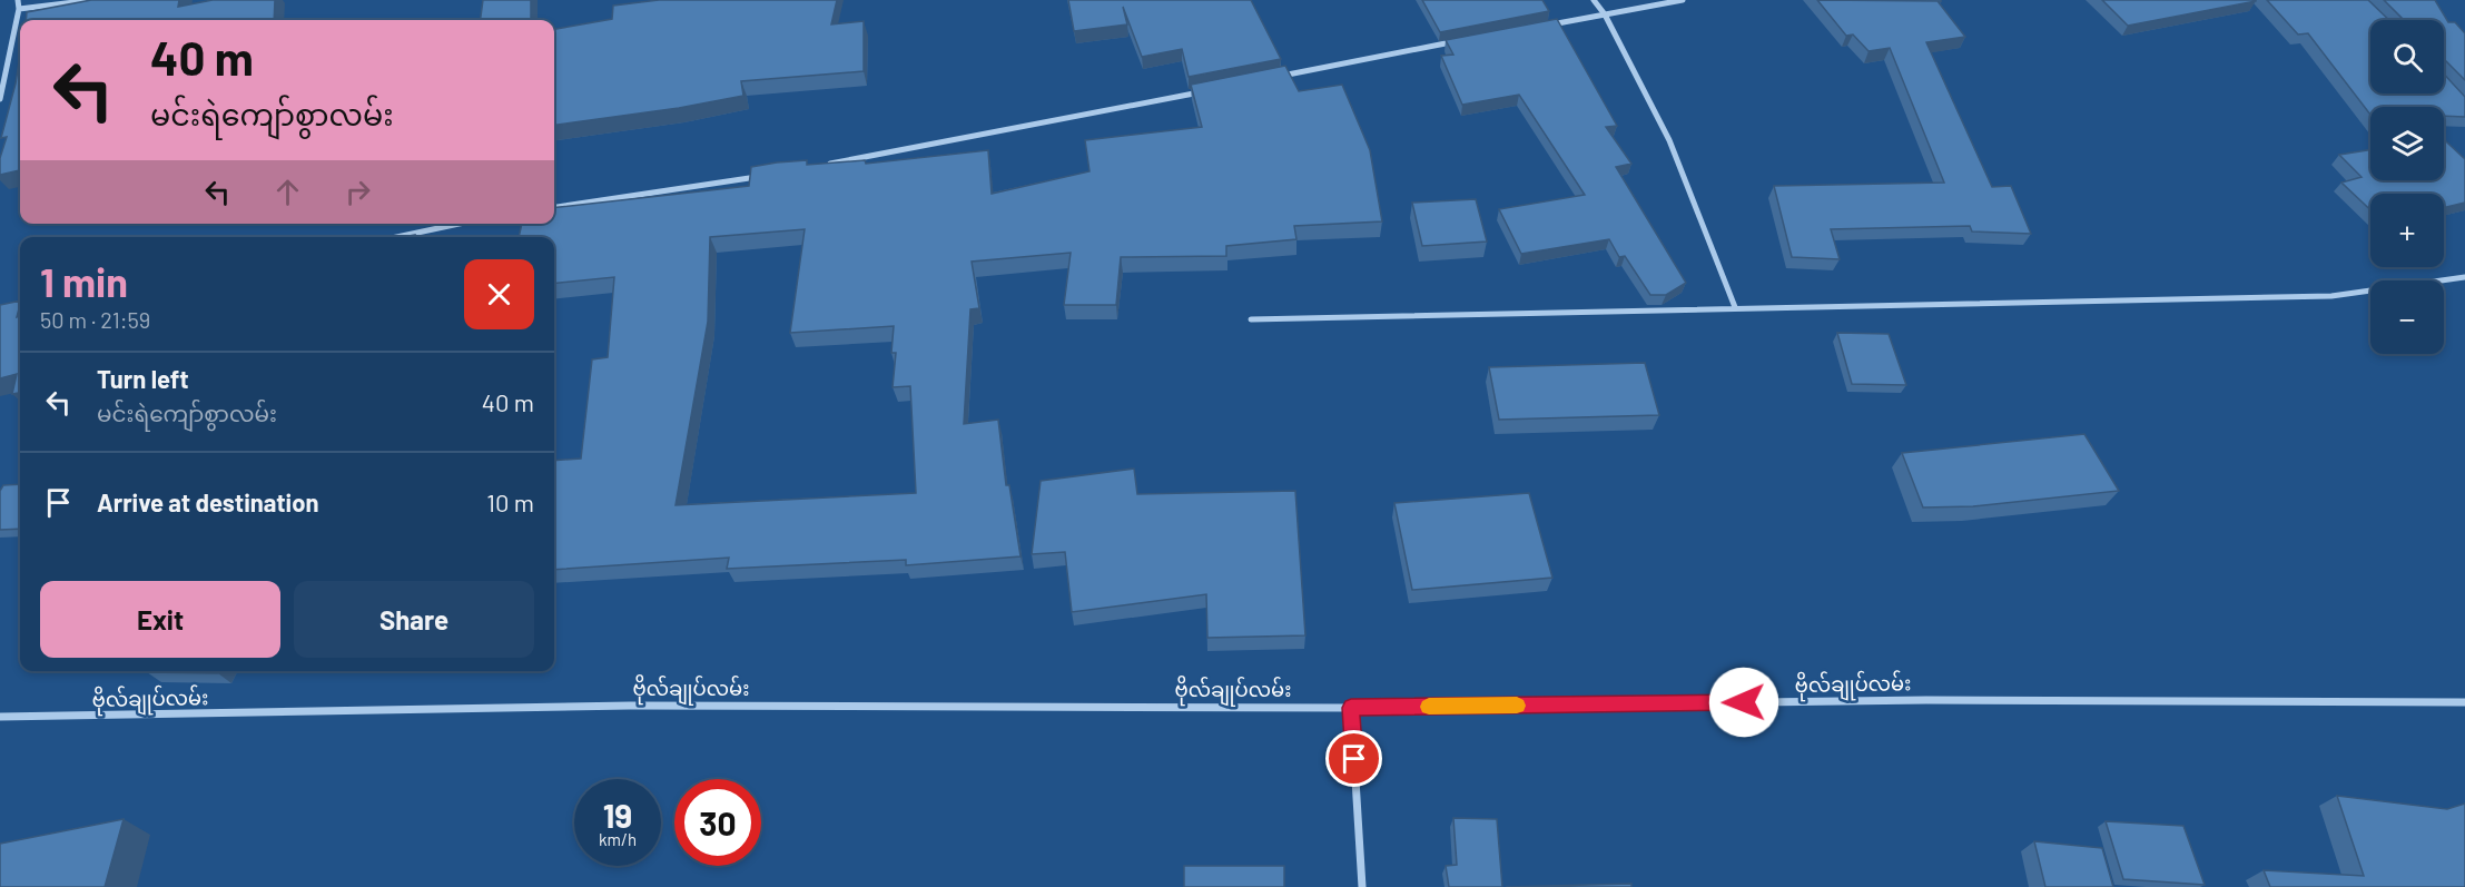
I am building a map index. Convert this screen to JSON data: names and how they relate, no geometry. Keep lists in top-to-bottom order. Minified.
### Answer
{"streets":{"street":["ဗိုလ်ချုပ်လမ်း"]},"page":{"map_buttons":["+","−"],"turn":["40 m","မင်းရဲကျော်စွာလမ်း"],"heading":["1 min","50 m · 21:59"],"list":[{"name":"Turn left","note":"မင်းရဲကျော်စွာလမ်း","value":"40 m"},{"name":"Arrive at destination","value":"10 m"}],"buttons":["Exit","Share"],"speed":"19 km/h","limit":"30"}}
